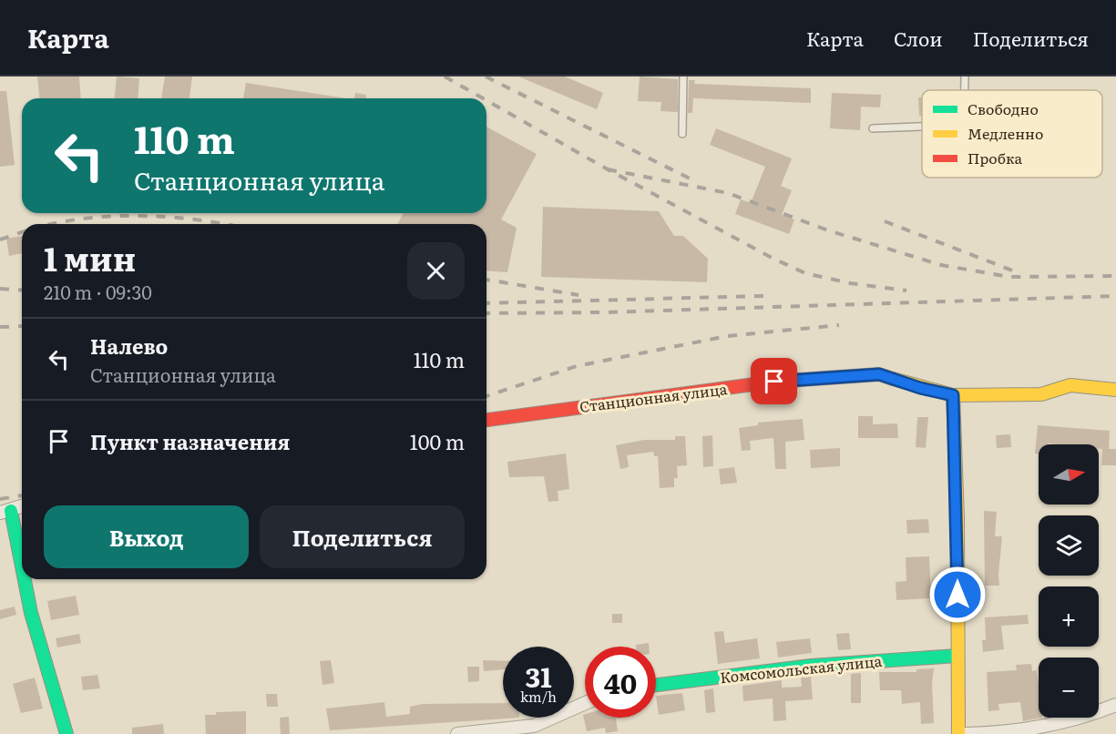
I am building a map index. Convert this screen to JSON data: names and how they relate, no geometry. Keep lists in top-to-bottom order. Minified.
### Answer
{"streets":{"street":["Станционная улица","Комсомольская улица"]},"legend":["Свободно","Медленно","Пробка"],"north":"right","page":{"header":"Карта","nav":["Карта","Слои","Поделиться"],"turn":["110 m","Станционная улица"],"heading":["1 мин","210 m · 09:30"],"list":[{"name":"Налево","note":"Станционная улица","value":"110 m"},{"name":"Пункт назначения","value":"100 m"}],"map_buttons":["+","−"],"buttons":["Выход","Поделиться"],"speed":"31 km/h","limit":"40"}}
